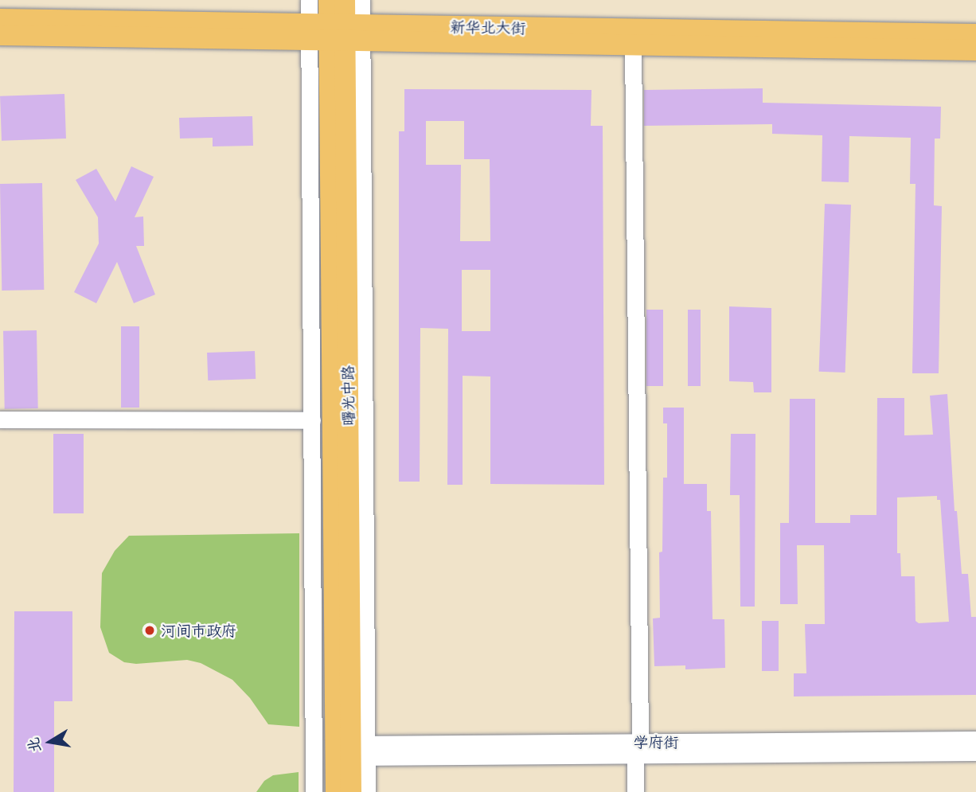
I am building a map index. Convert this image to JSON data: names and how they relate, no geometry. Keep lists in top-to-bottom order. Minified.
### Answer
{"streets":{"main road":["新华北大街","曙光中路"],"street":["学府街"]},"crossings":[["新华北大街","曙光中路"],["曙光中路","学府街"]],"places":["河间市政府"],"north":"left"}
